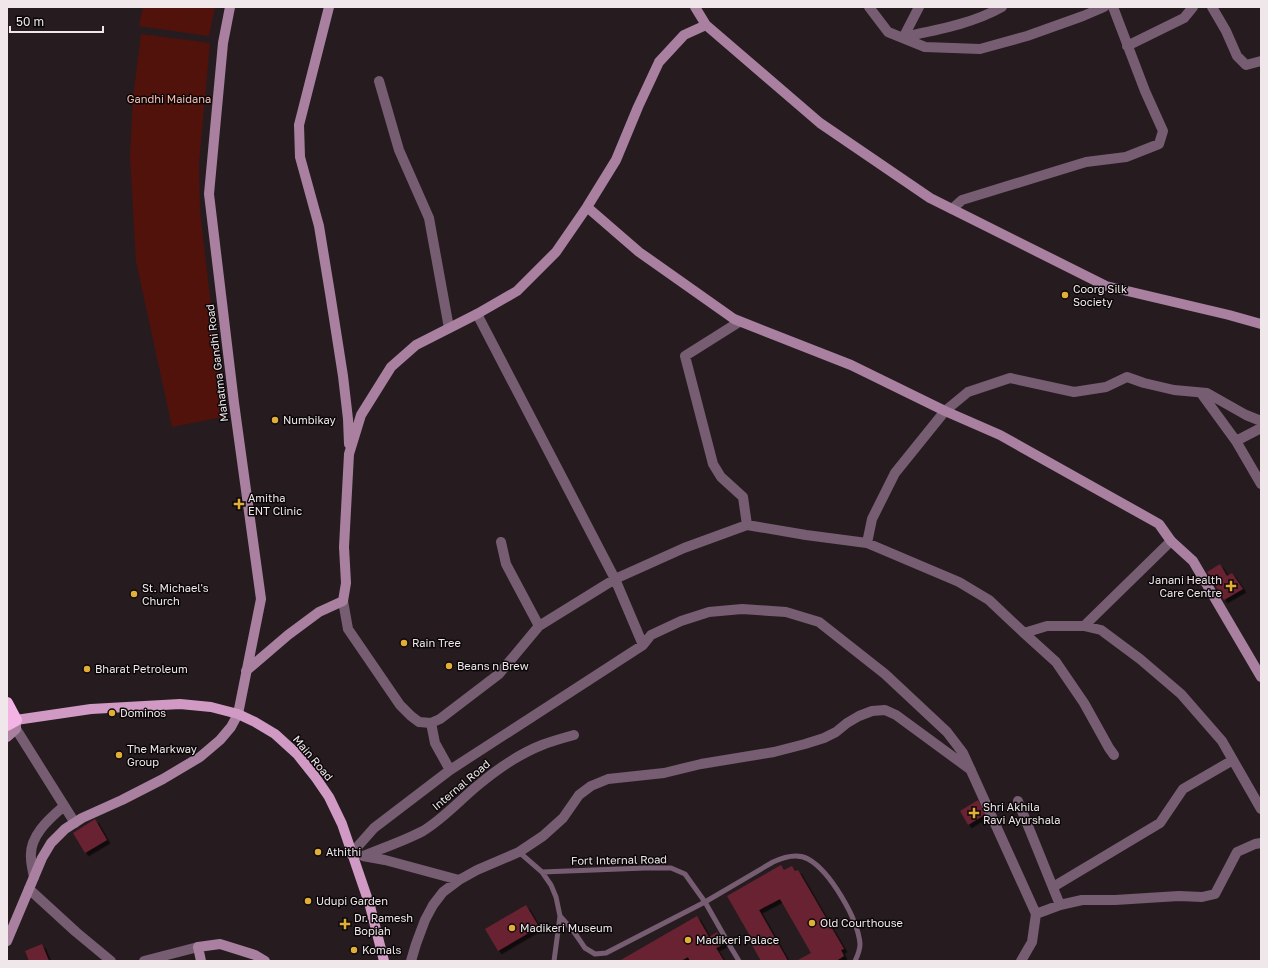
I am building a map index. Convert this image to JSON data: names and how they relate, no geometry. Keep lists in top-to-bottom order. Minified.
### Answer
{"streets":{"main road":["Main Road"],"street":["Mahatma Gandhi Road","Internal Road"],"lane":["Fort Internal Road"]},"crossings":[["Mahatma Gandhi Road","Main Road"]],"parks":["Gandhi Maidana"],"places":{"other":["Coorg Silk Society","Numbikay","St. Michael's Church","Rain Tree","Beans n Brew","Bharat Petroleum","Dominos","The Markway Group","Athithi","Udupi Garden","Old Courthouse","Madikeri Museum","Madikeri Palace","Komals"],"health":["Amitha ENT Clinic","Janani Health Care Centre","Shri Akhila Ravi Ayurshala","Dr. Ramesh Bopiah"]},"scale_bar":"50 m"}
